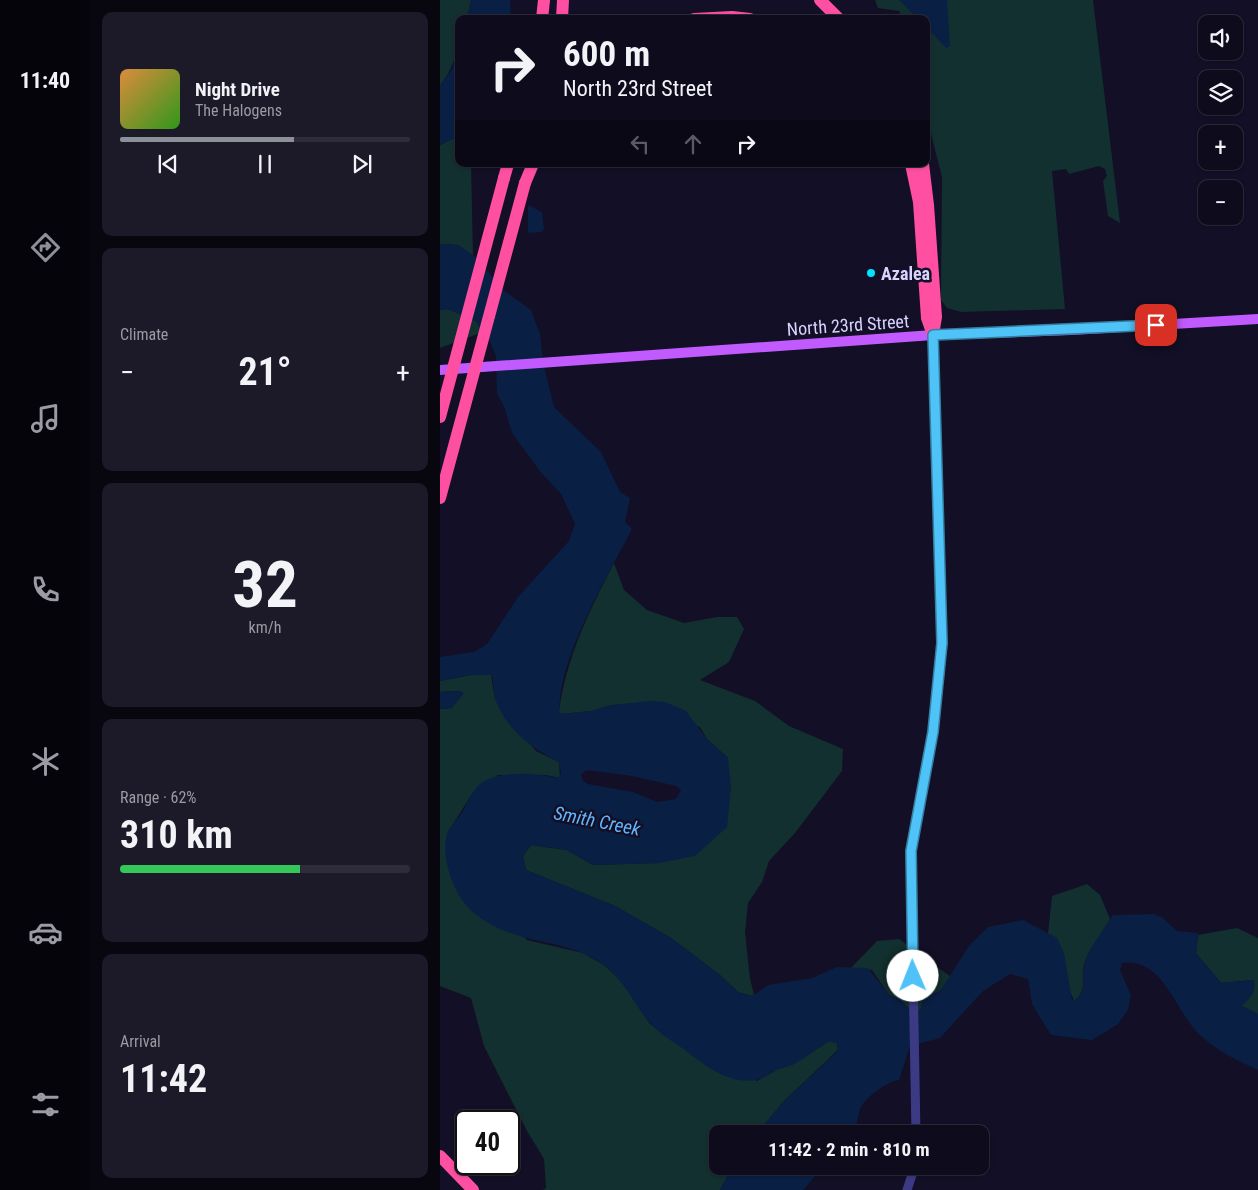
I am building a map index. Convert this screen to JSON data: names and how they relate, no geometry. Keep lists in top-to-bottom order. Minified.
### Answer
{"streets":{"main road":["North 23rd Street"]},"water":["Smith Creek"],"places":["Azalea"],"page":{"tabs":"11:40","map_buttons":["+","−"],"turn":["600 m","North 23rd Street"],"song":["Night Drive","The Halogens"],"tile":["Climate",["32","km/h"],["Range · 62%","310 km"],["Arrival","11:42"]],"heat":["−","21°","+"],"limit":"40","trip":"11:42 · 2 min · 810 m"}}
